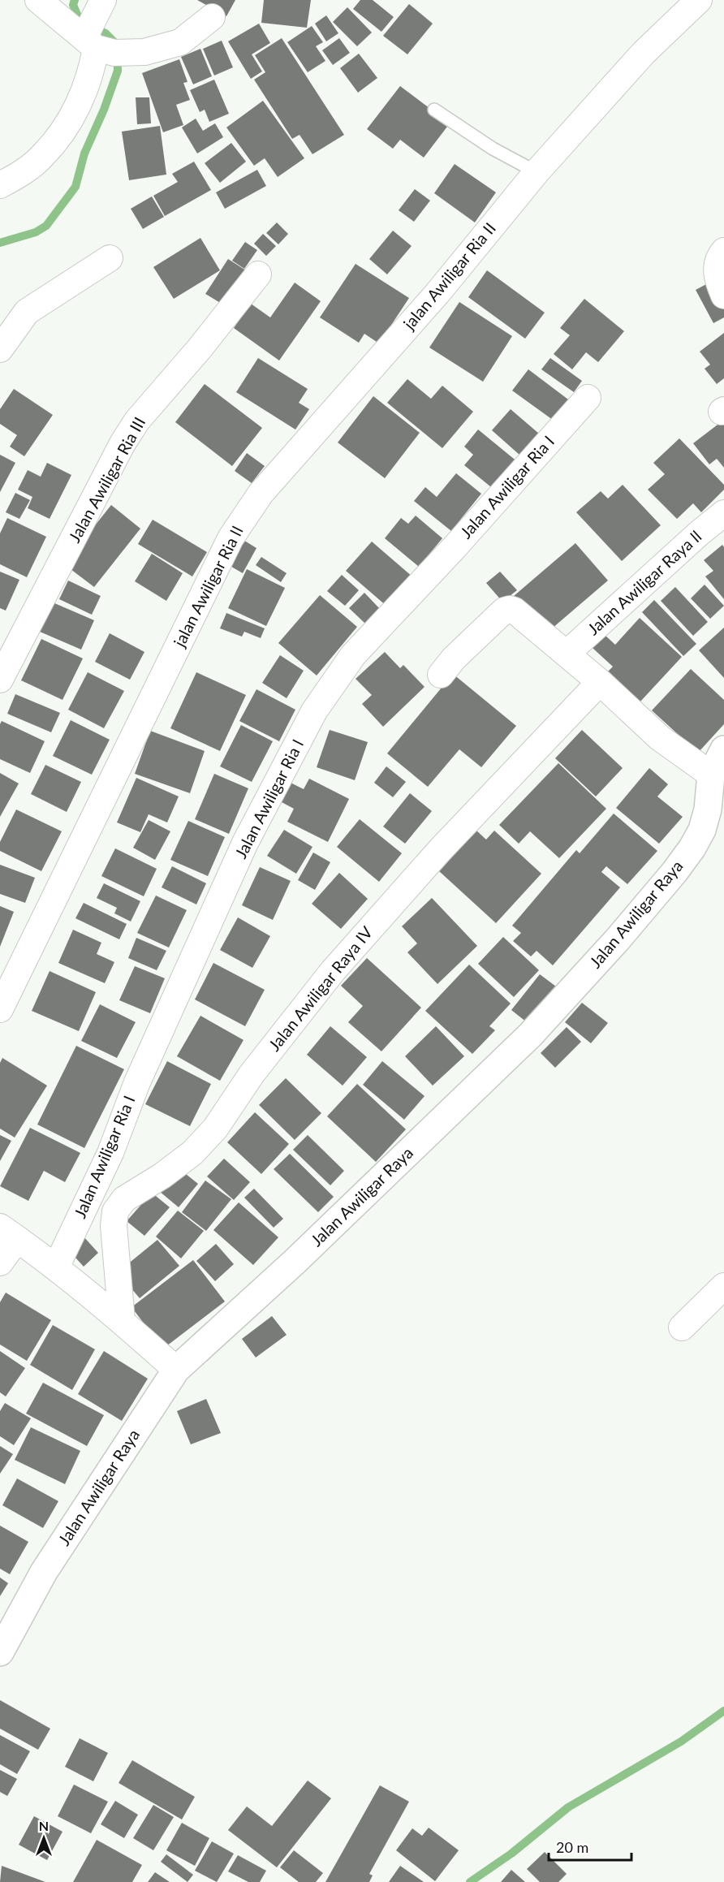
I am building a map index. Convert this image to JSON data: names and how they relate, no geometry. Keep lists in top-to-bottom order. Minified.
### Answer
{"streets":{"street":["jalan Awiligar Ria II","Jalan Awiligar Ria III","Jalan Awiligar Ria I","Jalan Awiligar Raya ll","Jalan Awiligar Raya","Jalan Awiligar Raya IV"]},"scale_bar":"20 m","north":"top"}
